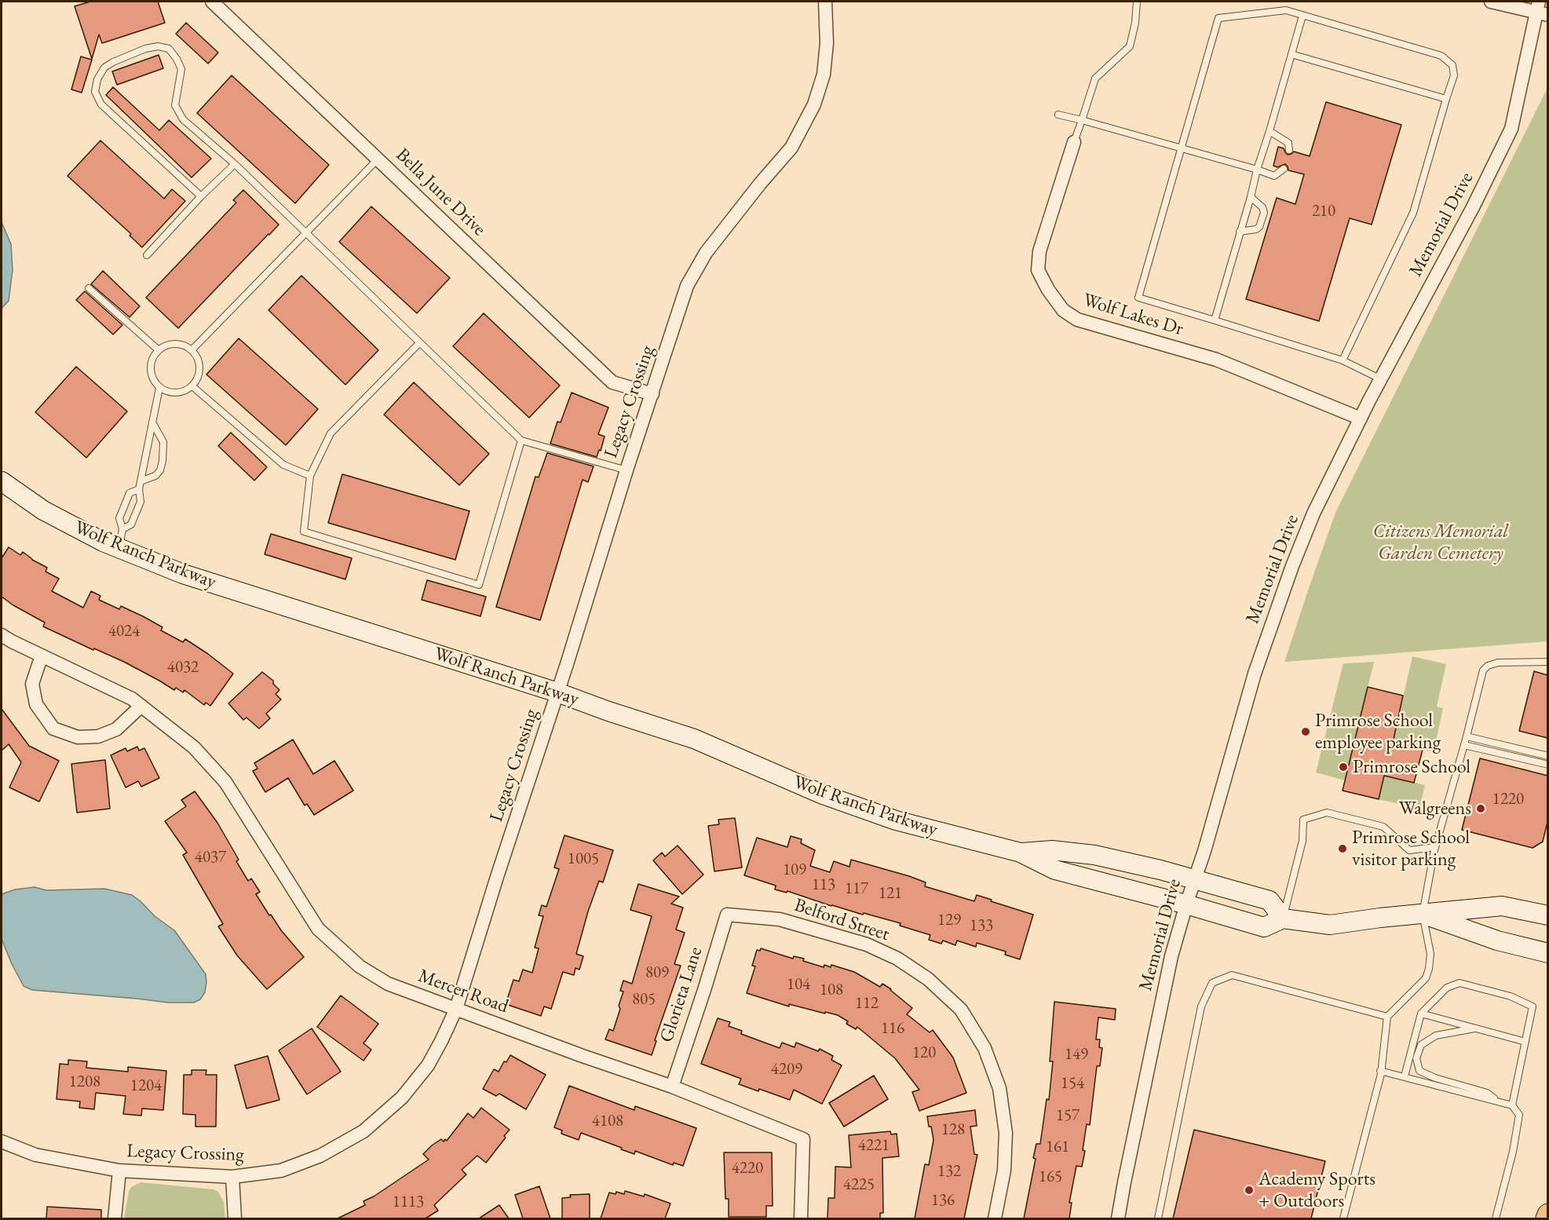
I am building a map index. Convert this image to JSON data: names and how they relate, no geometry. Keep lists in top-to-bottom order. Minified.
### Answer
{"streets":{"street":["Bella June Drive","Memorial Drive","Wolf Lakes Dr","Legacy Crossing","Wolf Ranch Parkway","Belford Street","Mercer Road","Glorieta Lane"]},"crossings":[["Bella June Drive","Legacy Crossing"],["Memorial Drive","Wolf Lakes Dr"],["Memorial Drive","Wolf Ranch Parkway"],["Legacy Crossing","Wolf Ranch Parkway"],["Legacy Crossing","Mercer Road"],["Belford Street","Glorieta Lane"],["Mercer Road","Glorieta Lane"]],"parks":["Citizens Memorial Garden Cemetery"],"places":["Primrose School employee parking","Primrose School","Walgreens","Primrose School visitor parking","Academy Sports + Outdoors"],"house_numbers":["210","4024","4032","1220","4037","1005","109","113","117","121","129","133","809","104","108","805","112","116","120","149","4209","1208","154","1204","157","4108","128","4221","161","4220","132","165","4225","136","1113"]}
